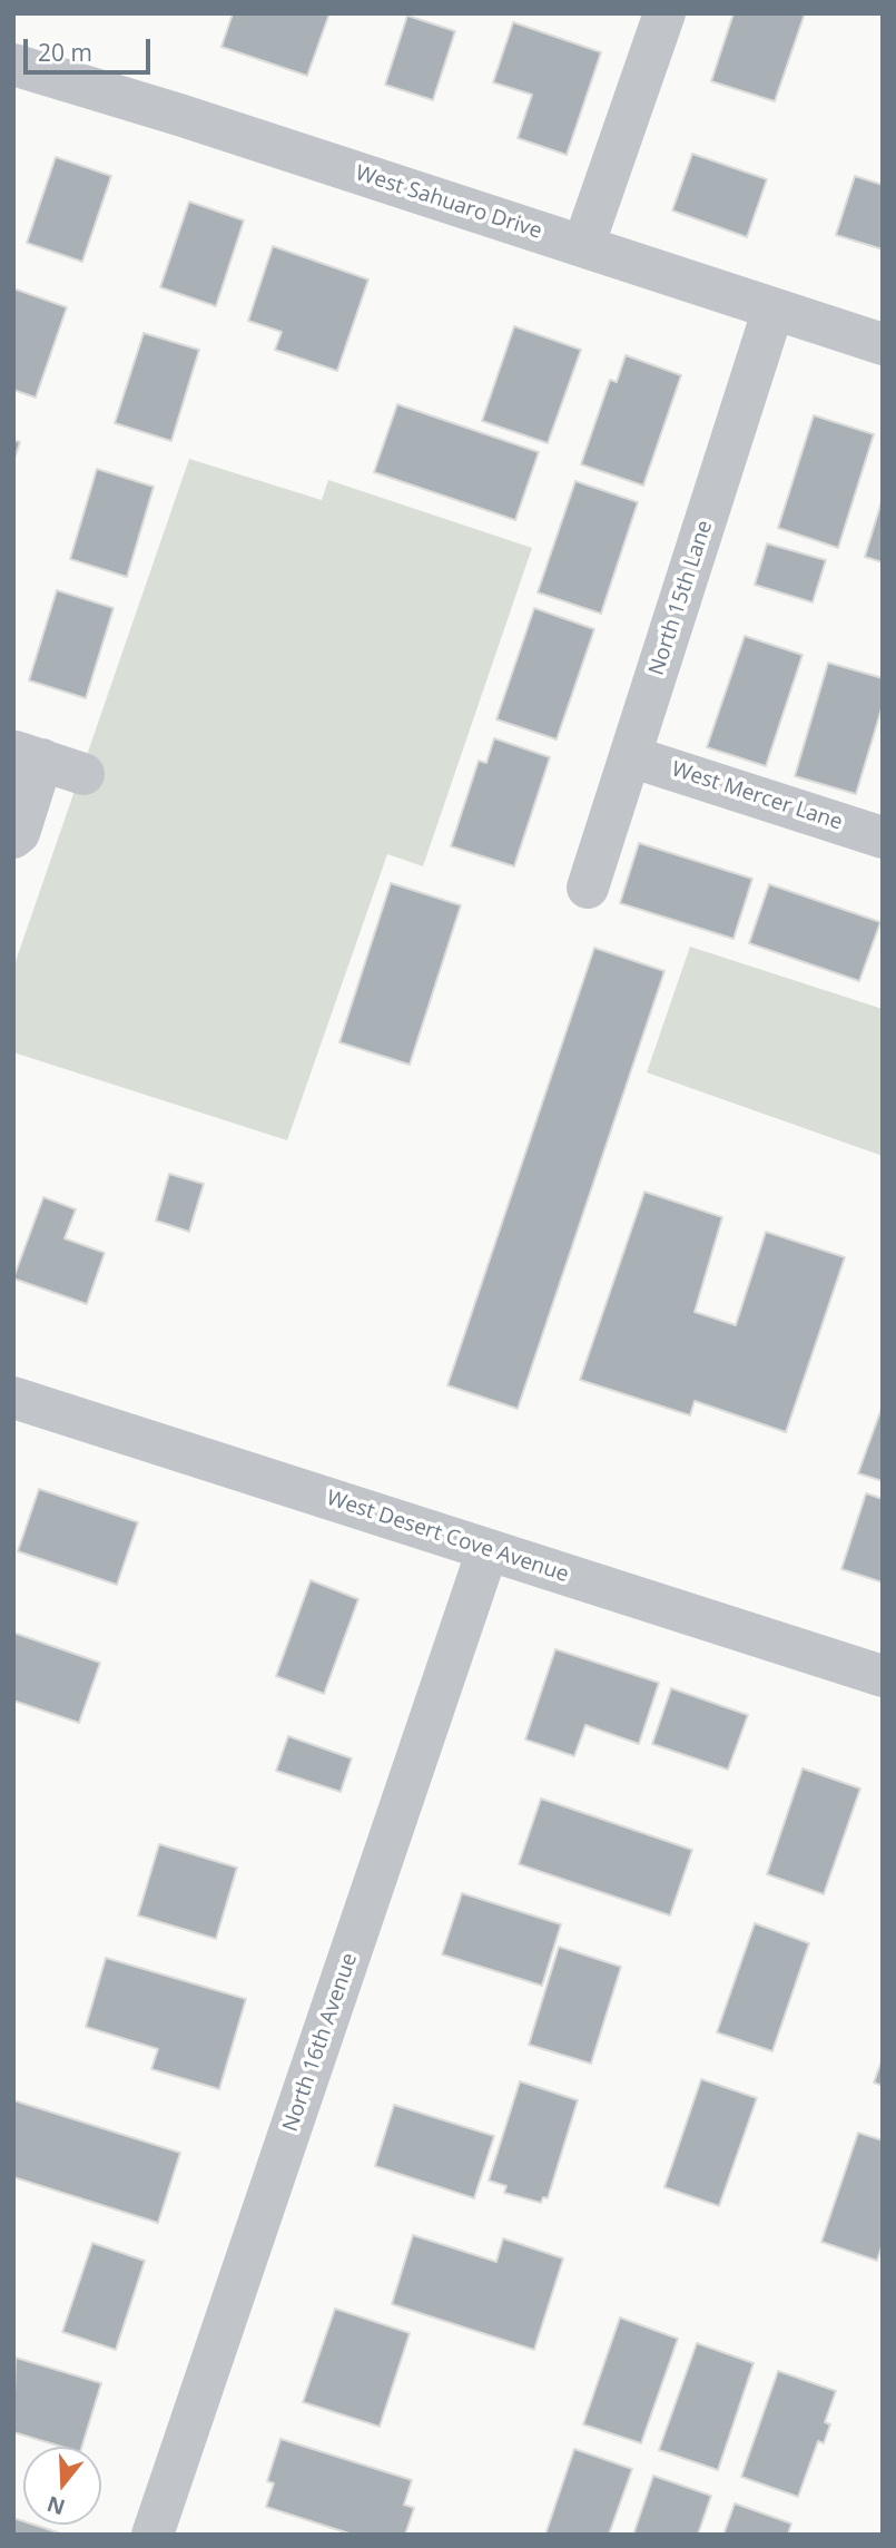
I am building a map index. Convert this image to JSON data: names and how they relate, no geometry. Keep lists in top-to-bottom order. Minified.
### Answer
{"streets":{"street":["West Sahuaro Drive","North 15th Lane","West Mercer Lane","West Desert Cove Avenue","North 16th Avenue"]},"crossings":[["West Sahuaro Drive","North 15th Lane"],["North 15th Lane","West Mercer Lane"],["West Desert Cove Avenue","North 16th Avenue"]],"scale_bar":"20 m","north":"bottom"}
